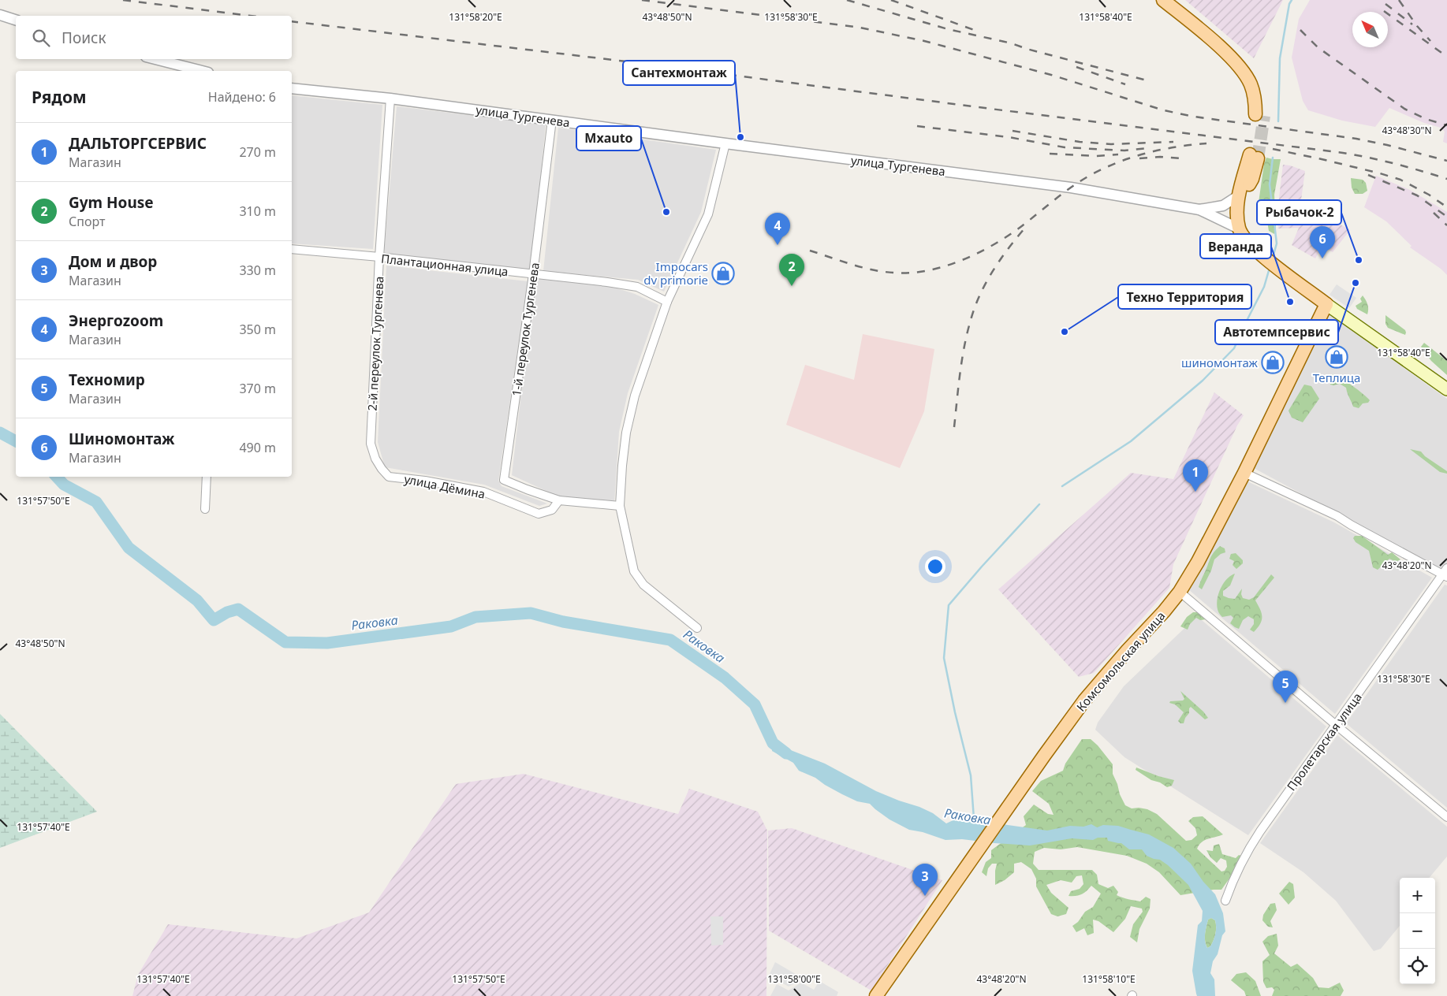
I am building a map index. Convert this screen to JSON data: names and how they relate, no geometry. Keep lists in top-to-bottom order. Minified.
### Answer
{"streets":{"main road":["Комсомольская улица"],"street":["улица Тургенева","Плантационная улица","1-й переулок Тургенева","2-й переулок Тургенева","улица Дёмина","Пролетарская улица"]},"crossings":[["улица Тургенева","1-й переулок Тургенева"],["улица Тургенева","2-й переулок Тургенева"],["Плантационная улица","1-й переулок Тургенева"],["Плантационная улица","2-й переулок Тургенева"],["1-й переулок Тургенева","улица Дёмина"],["2-й переулок Тургенева","улица Дёмина"]],"water":["Раковка"],"places":{"other":["Сантехмонтаж","Mxauto","Рыбачок-2","Автотемпсервис","Веранда","Техно Территория"],"shop":["Impocars dv primorie","Теплица","шиномонтаж"]},"north":"top left","page":{"search":"Поиск","heading":["Рядом","Найдено: 6"],"list":[{"mark":"1","name":"ДАЛЬТОРГСЕРВИС","note":"Магазин","value":"270 m"},{"mark":"2","name":"Gym House","note":"Спорт","value":"310 m"},{"mark":"3","name":"Дом и двор","note":"Магазин","value":"330 m"},{"mark":"4","name":"Энергоzoom","note":"Магазин","value":"350 m"},{"mark":"5","name":"Техномир","note":"Магазин","value":"370 m"},{"mark":"6","name":"Шиномонтаж","note":"Магазин","value":"490 m"}],"pins":["4","6","2","1","5","3"],"map_buttons":["+","−"]},"coordinates":["43°48'50\"N","131°58'40\"E","131°58'20\"E","131°58'30\"E","43°48'30\"N","131°57'50\"E","43°48'20\"N","131°57'40\"E","131°58'00\"E","131°58'10\"E"]}
